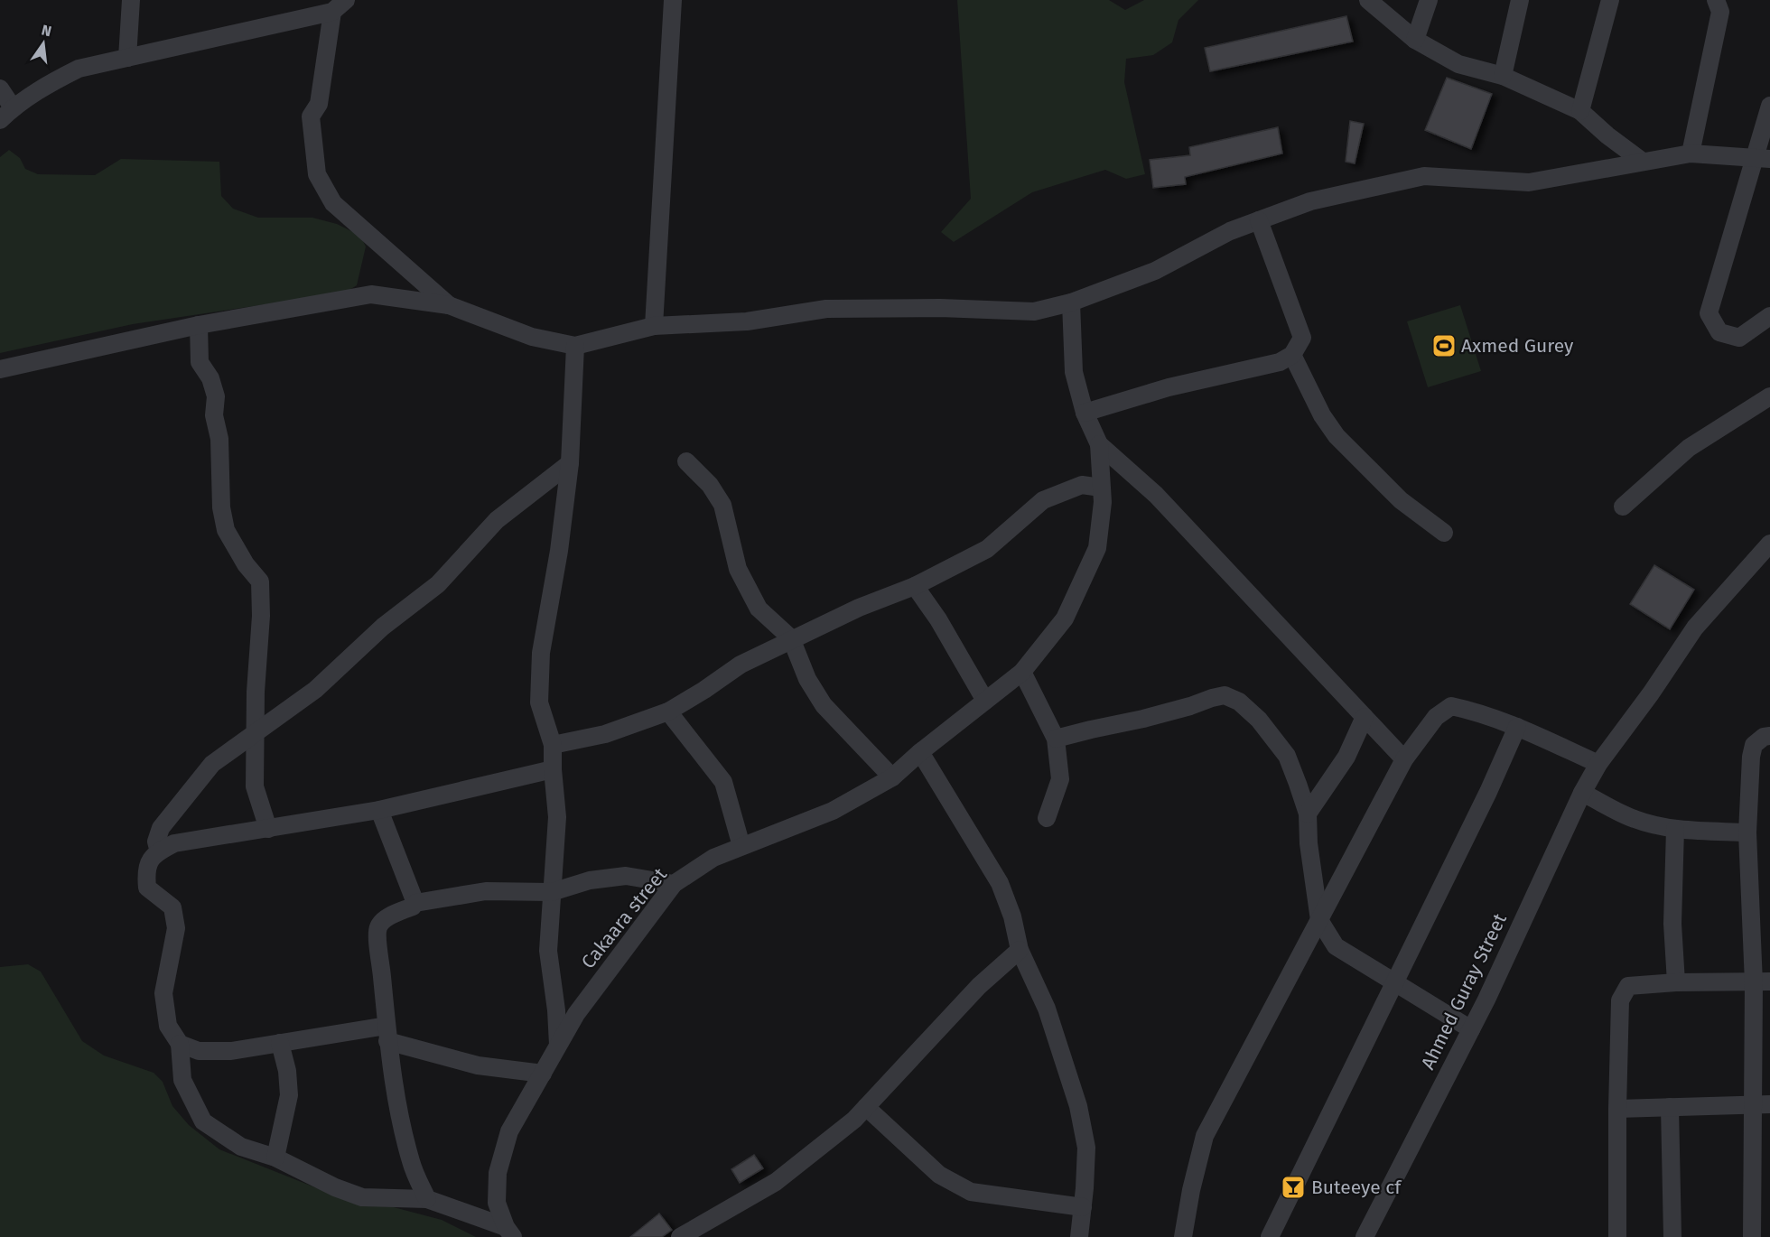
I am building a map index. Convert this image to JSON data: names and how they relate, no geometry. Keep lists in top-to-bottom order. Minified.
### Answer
{"streets":{"street":["Cakaara street","Ahmed Guray Street"]},"places":{"sports":["Axmed Gurey"],"bar":["Buteeye cf"]},"north":"top"}
